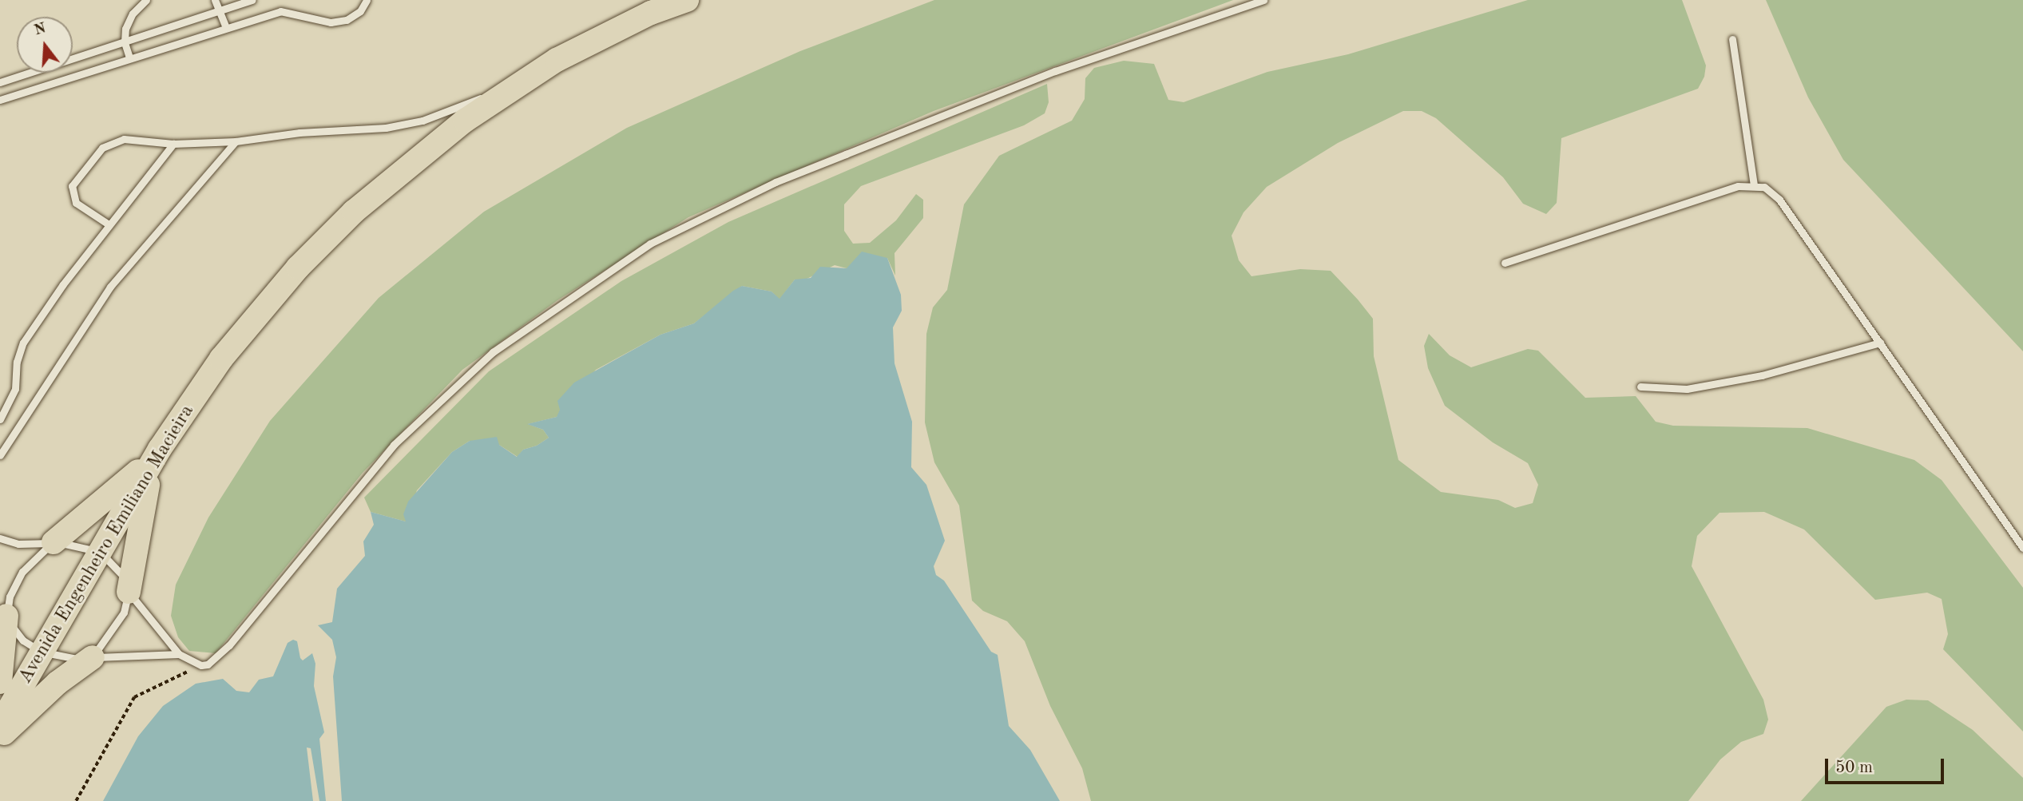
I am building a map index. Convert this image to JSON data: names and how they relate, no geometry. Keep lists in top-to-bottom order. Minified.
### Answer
{"streets":{"highway":["Avenida Engenheiro Emiliano Macieira"]},"scale_bar":"50 m","north":"top"}
